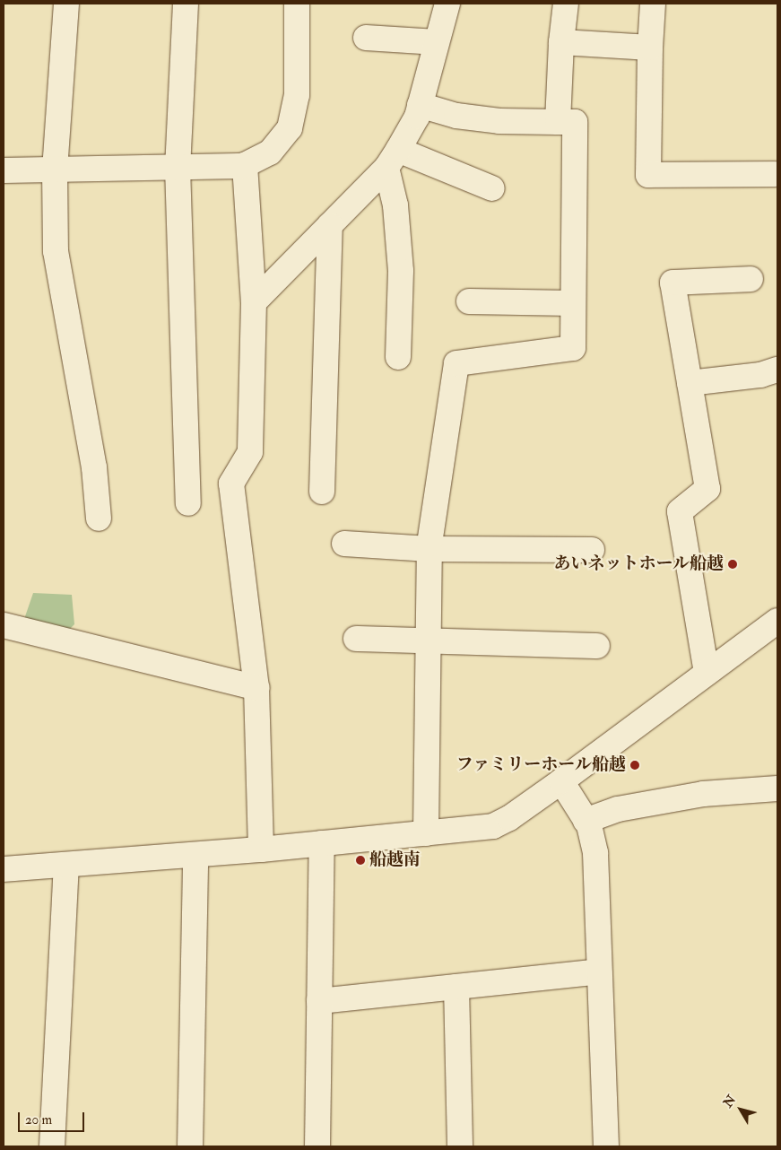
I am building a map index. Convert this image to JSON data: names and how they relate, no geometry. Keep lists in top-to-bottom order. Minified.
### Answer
{"places":["あいネットホール船越","ファミリーホール船越","船越南"],"scale_bar":"20 m","north":"top left"}
